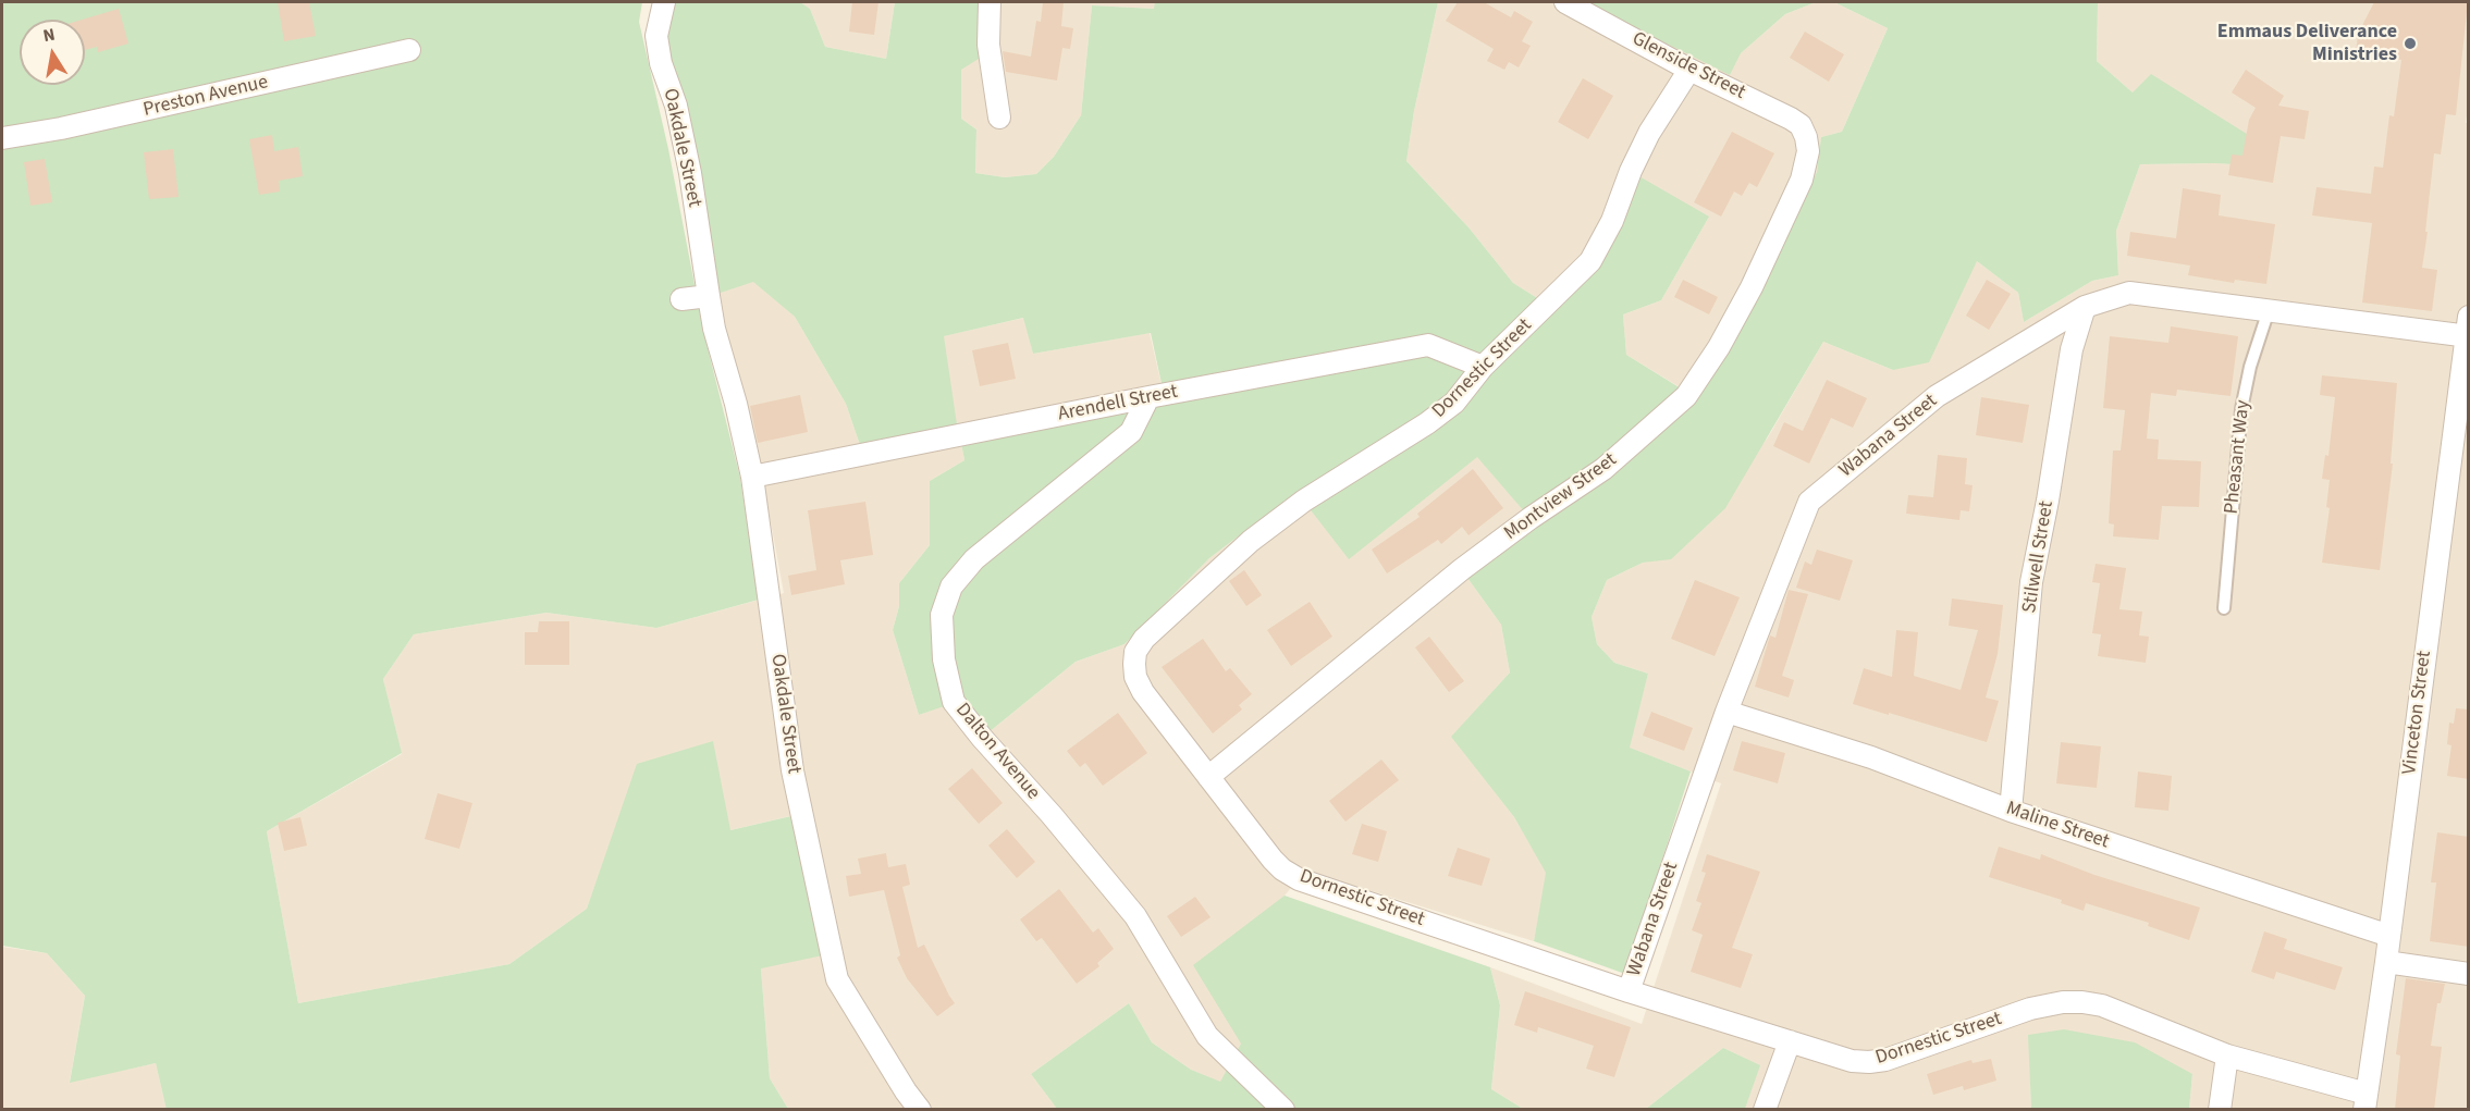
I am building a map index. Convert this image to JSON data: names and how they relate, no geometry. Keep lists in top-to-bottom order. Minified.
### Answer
{"streets":{"street":["Glenside Street","Preston Avenue","Oakdale Street","Dornestic Street","Arendell Street","Wabana Street","Montview Street","Stilwell Street","Vinceton Street","Dalton Avenue","Maline Street"],"lane":["Pheasant Way"]},"crossings":[["Glenside Street","Dornestic Street"],["Glenside Street","Montview Street"],["Oakdale Street","Arendell Street"],["Dornestic Street","Arendell Street"],["Dornestic Street","Wabana Street"],["Dornestic Street","Montview Street"],["Dornestic Street","Vinceton Street"],["Arendell Street","Dalton Avenue"],["Wabana Street","Pheasant Way"],["Wabana Street","Stilwell Street"],["Wabana Street","Vinceton Street"],["Wabana Street","Maline Street"],["Stilwell Street","Maline Street"],["Vinceton Street","Maline Street"]],"places":["Emmaus Deliverance Ministries"],"north":"top"}
